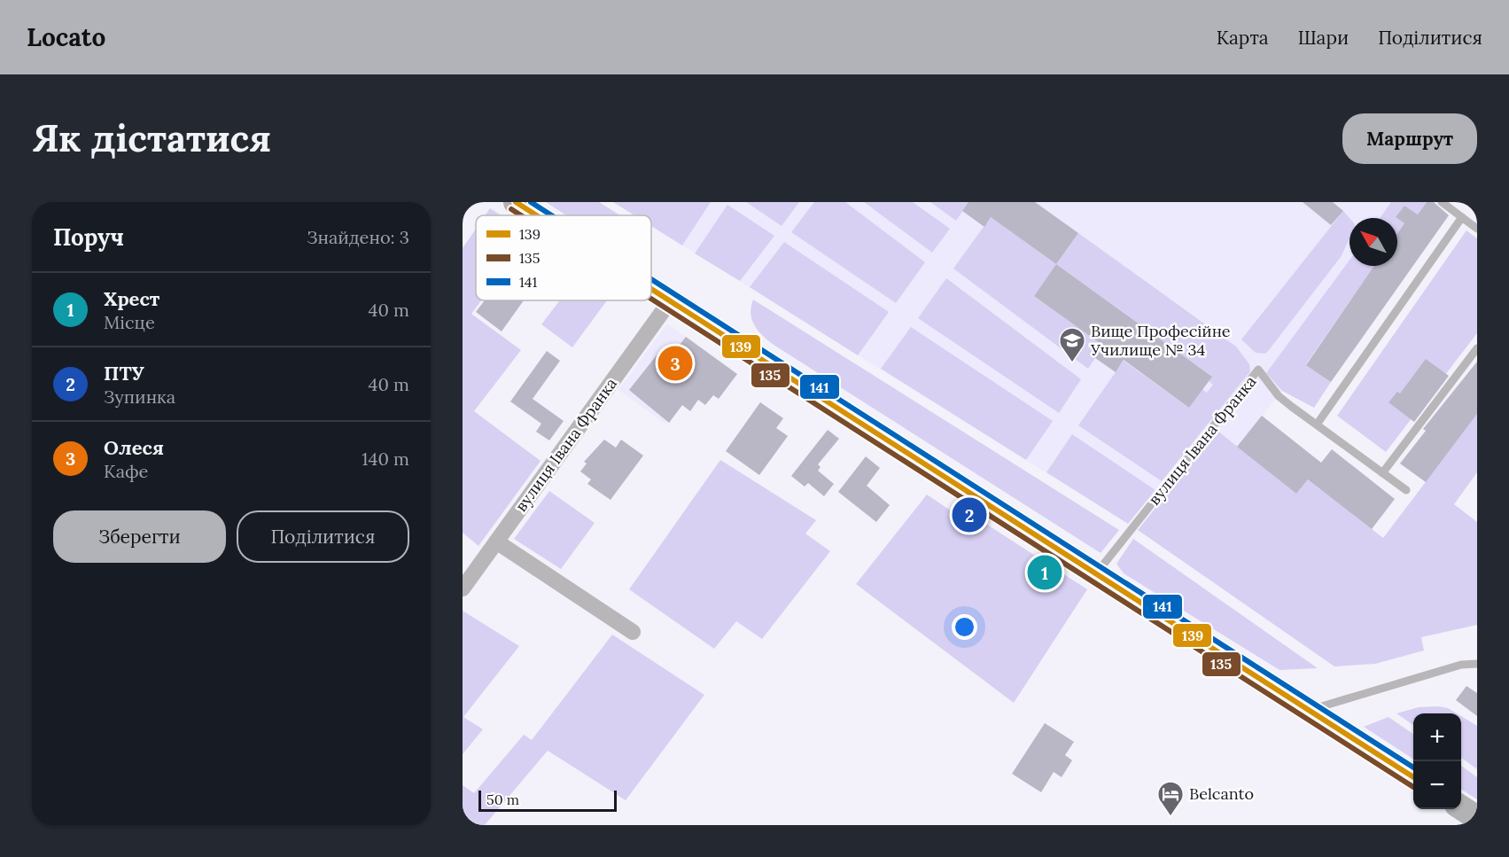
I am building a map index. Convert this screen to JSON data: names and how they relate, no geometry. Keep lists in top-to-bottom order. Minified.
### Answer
{"streets":{"street":["вулиця Івана Франка"]},"places":{"school or university":["Вище Професійне Училище № 34"],"hotel":["Belcanto"]},"lines":["transit line 139","transit line 141","transit line 135"],"legend":["139","135","141"],"scale_bar":"50 m","north":"top left","page":{"header":"Locato","nav":["Карта","Шари","Поділитися"],"buttons":["Маршрут",["Зберегти","Поділитися"]],"title":"Як дістатися","heading":["Поруч","Знайдено: 3"],"list":[{"mark":"1","name":"Хрест","note":"Місце","value":"40 m"},{"mark":"2","name":"ПТУ","note":"Зупинка","value":"40 m"},{"mark":"3","name":"Олеся","note":"Кафе","value":"140 m"}],"pins":["3","2","1"],"map_buttons":["+","−"],"scale":"50 m"}}
